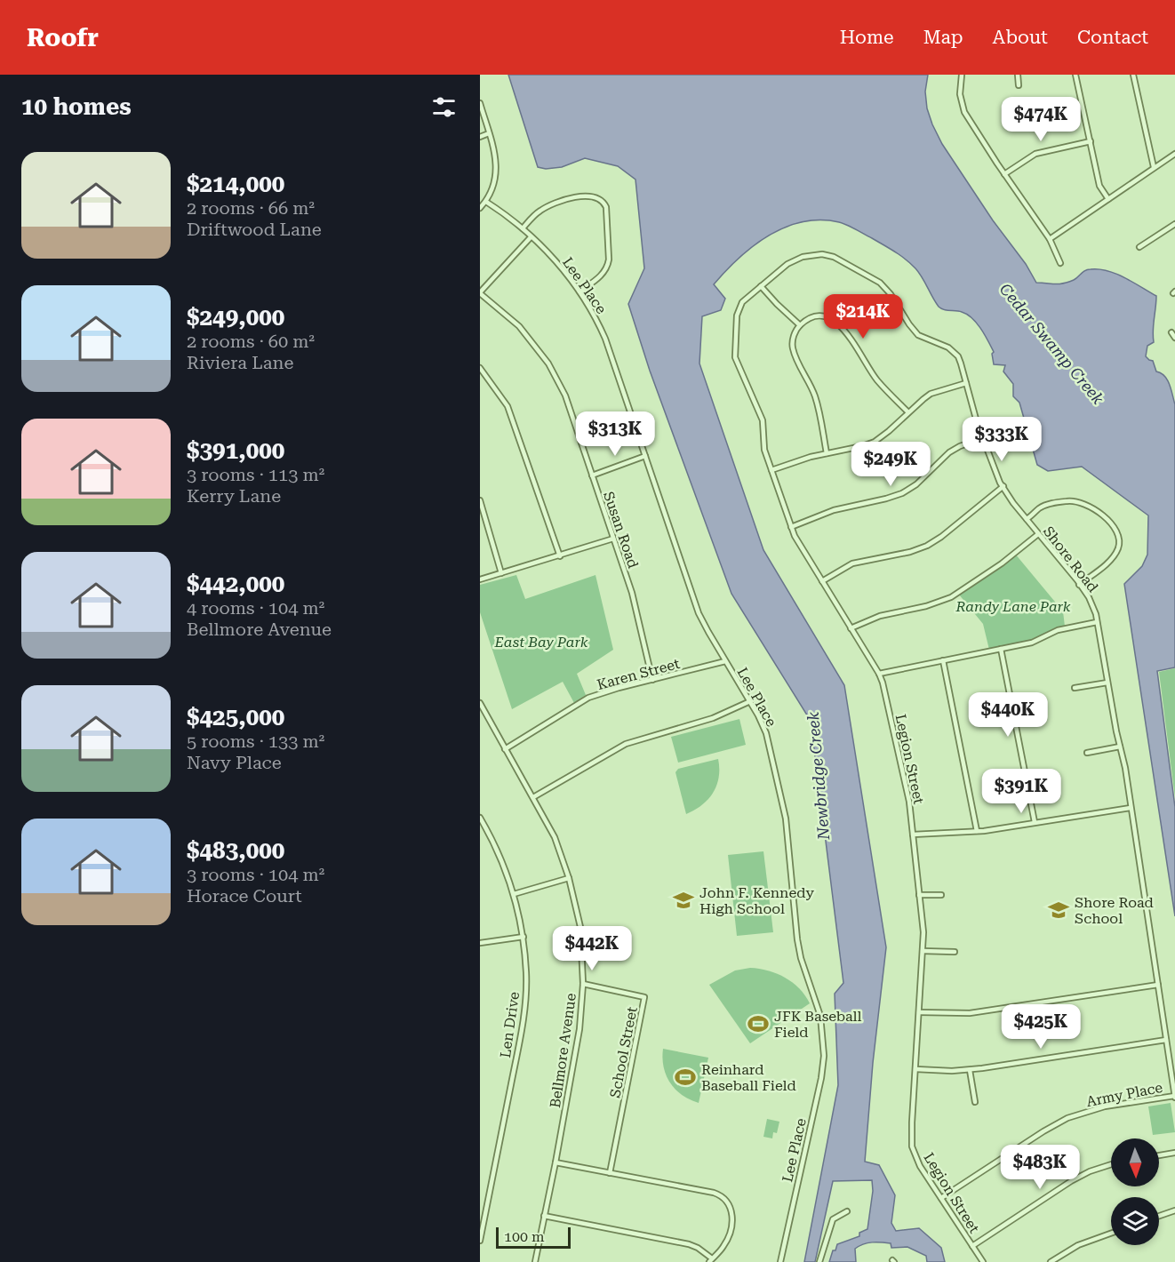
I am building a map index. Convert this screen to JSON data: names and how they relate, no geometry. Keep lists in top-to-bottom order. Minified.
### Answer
{"streets":{"street":["Lee Place","Susan Road","Shore Road","Karen Street","Legion Street","Len Drive","Bellmore Avenue","School Street","Army Place"]},"crossings":[["Lee Place","Karen Street"],["Susan Road","Karen Street"],["Shore Road","Legion Street"],["Shore Road","Army Place"],["Karen Street","Bellmore Avenue"],["Legion Street","Army Place"],["Bellmore Avenue","School Street"]],"water":["Cedar Swamp Creek","Newbridge Creek"],"parks":["Randy Lane Park","East Bay Park"],"places":{"school or university":["John F. Kennedy High School","Shore Road School"],"sports":["JFK Baseball Field","Reinhard Baseball Field"]},"scale_bar":"100 m","north":"bottom","page":{"header":"Roofr","nav":["Home","Map","About","Contact"],"heading":"10 homes","price":["$474K","$214K","$313K","$333K","$249K","$440K","$391K","$442K","$425K","$483K"],"list":[{"name":"$214,000","note":"2 rooms · 66 m² · Driftwood Lane"},{"name":"$249,000","note":"2 rooms · 60 m² · Riviera Lane"},{"name":"$391,000","note":"3 rooms · 113 m² · Kerry Lane"},{"name":"$442,000","note":"4 rooms · 104 m² · Bellmore Avenue"},{"name":"$425,000","note":"5 rooms · 133 m² · Navy Place"},{"name":"$483,000","note":"3 rooms · 104 m² · Horace Court"}],"scale":"100 m"}}
